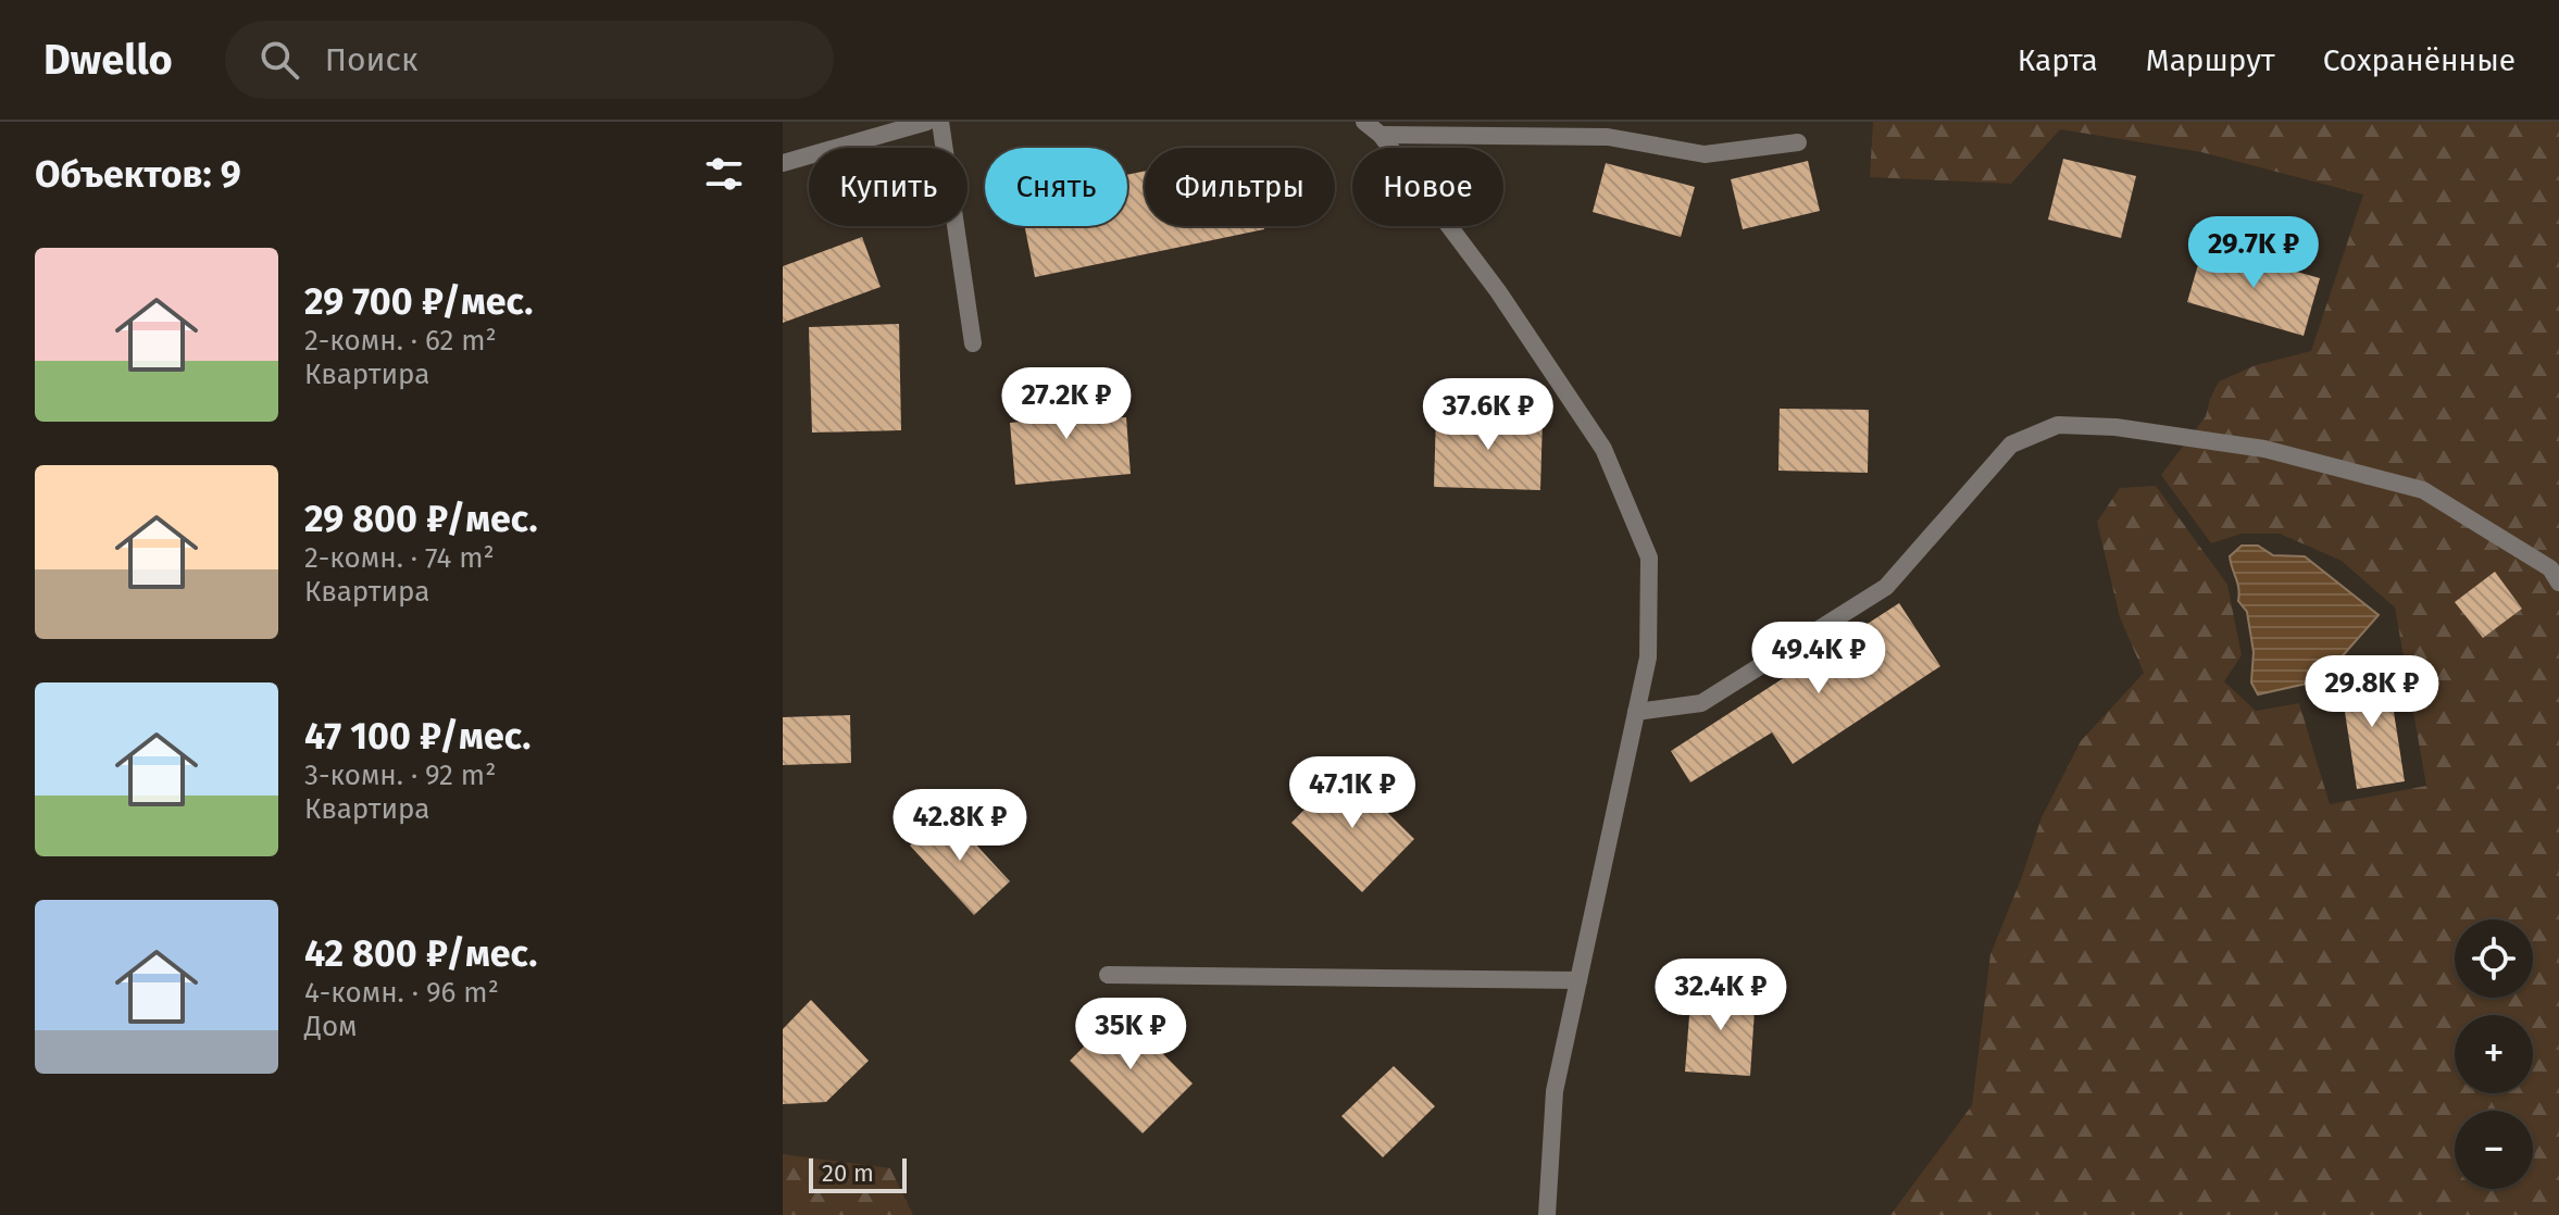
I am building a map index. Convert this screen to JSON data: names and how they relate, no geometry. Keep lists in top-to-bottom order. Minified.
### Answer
{"scale_bar":"20 m","page":{"header":"Dwello","search":"Поиск","nav":["Карта","Маршрут","Сохранённые"],"heading":"Объектов: 9","chip":["Купить","Снять","Фильтры","Новое"],"price":["29.7K ₽","27.2K ₽","37.6K ₽","49.4K ₽","29.8K ₽","47.1K ₽","42.8K ₽","32.4K ₽","35K ₽"],"list":[{"name":"29 700 ₽/мес.","note":"2-комн. · 62 m² · Квартира"},{"name":"29 800 ₽/мес.","note":"2-комн. · 74 m² · Квартира"},{"name":"47 100 ₽/мес.","note":"3-комн. · 92 m² · Квартира"},{"name":"42 800 ₽/мес.","note":"4-комн. · 96 m² · Дом"}],"map_buttons":["+","−"],"scale":"20 m"}}
